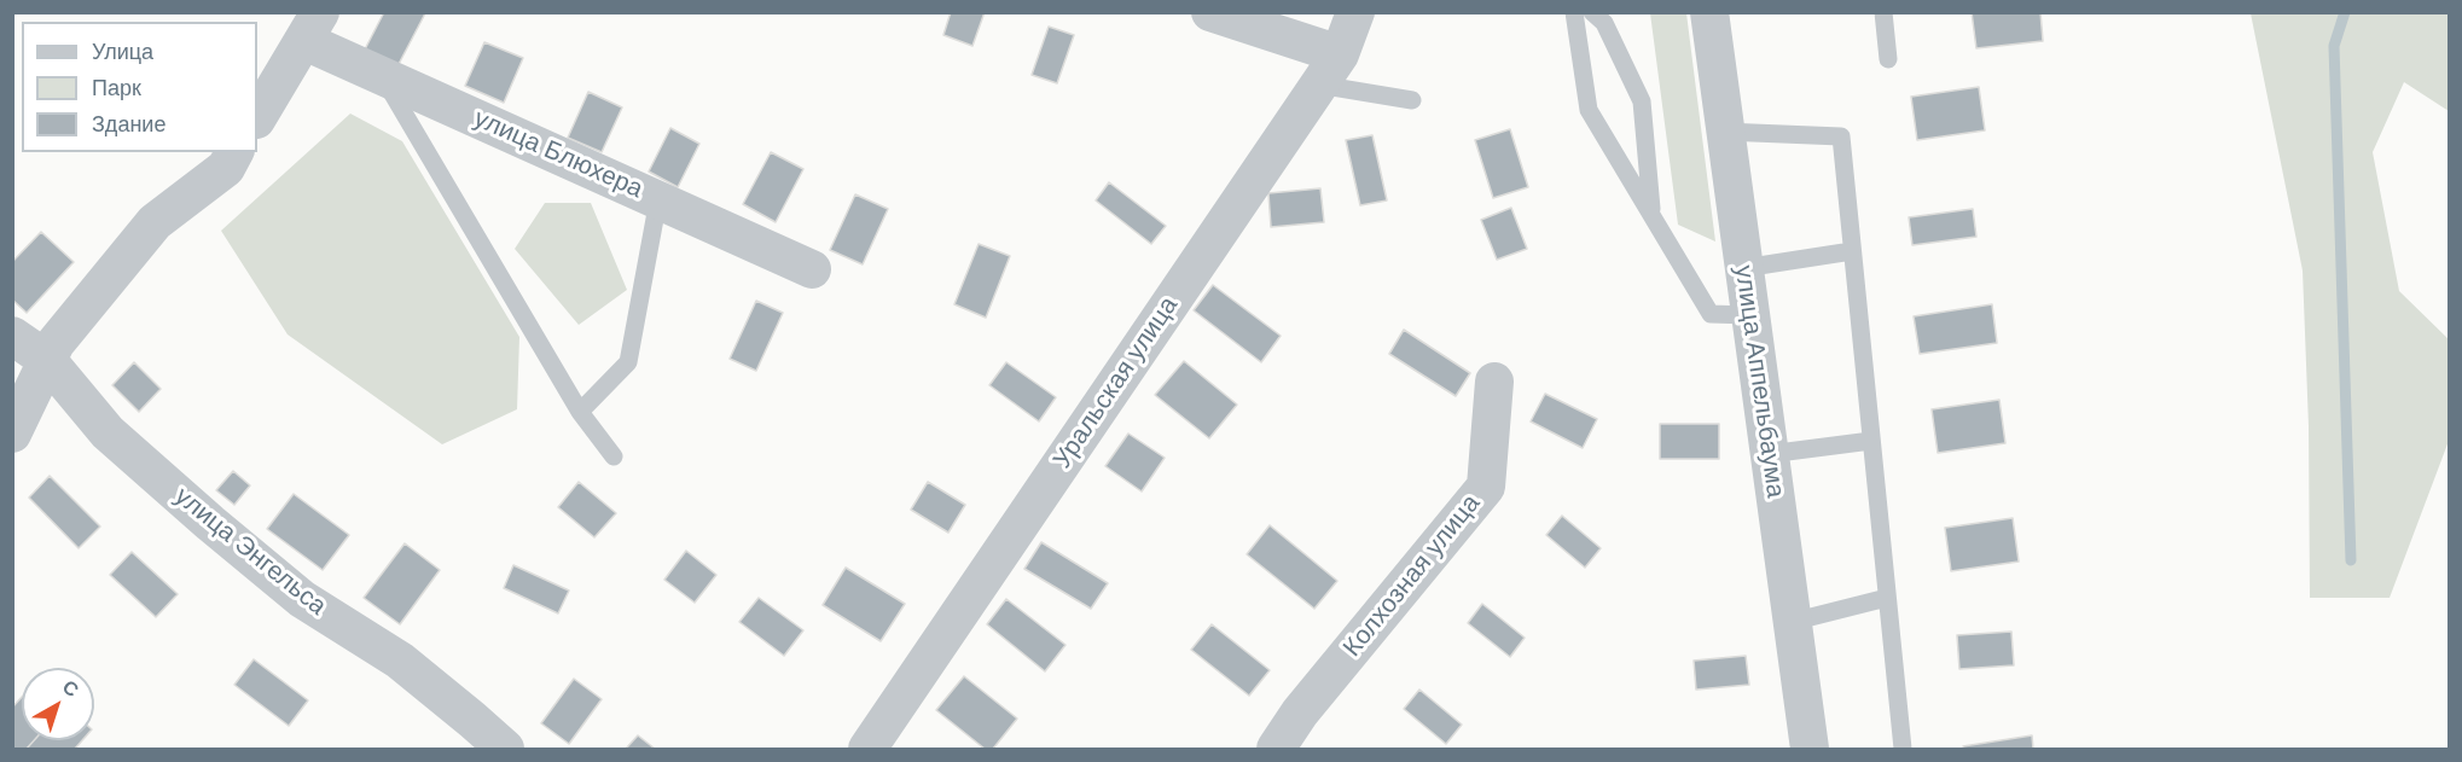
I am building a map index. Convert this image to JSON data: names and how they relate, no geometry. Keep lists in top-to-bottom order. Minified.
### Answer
{"streets":{"street":["улица Блюхера","улица Аппельбаума","Уральская улица","улица Энгельса","Колхозная улица"]},"legend":["Улица","Парк","Здание"],"north":"top right"}
